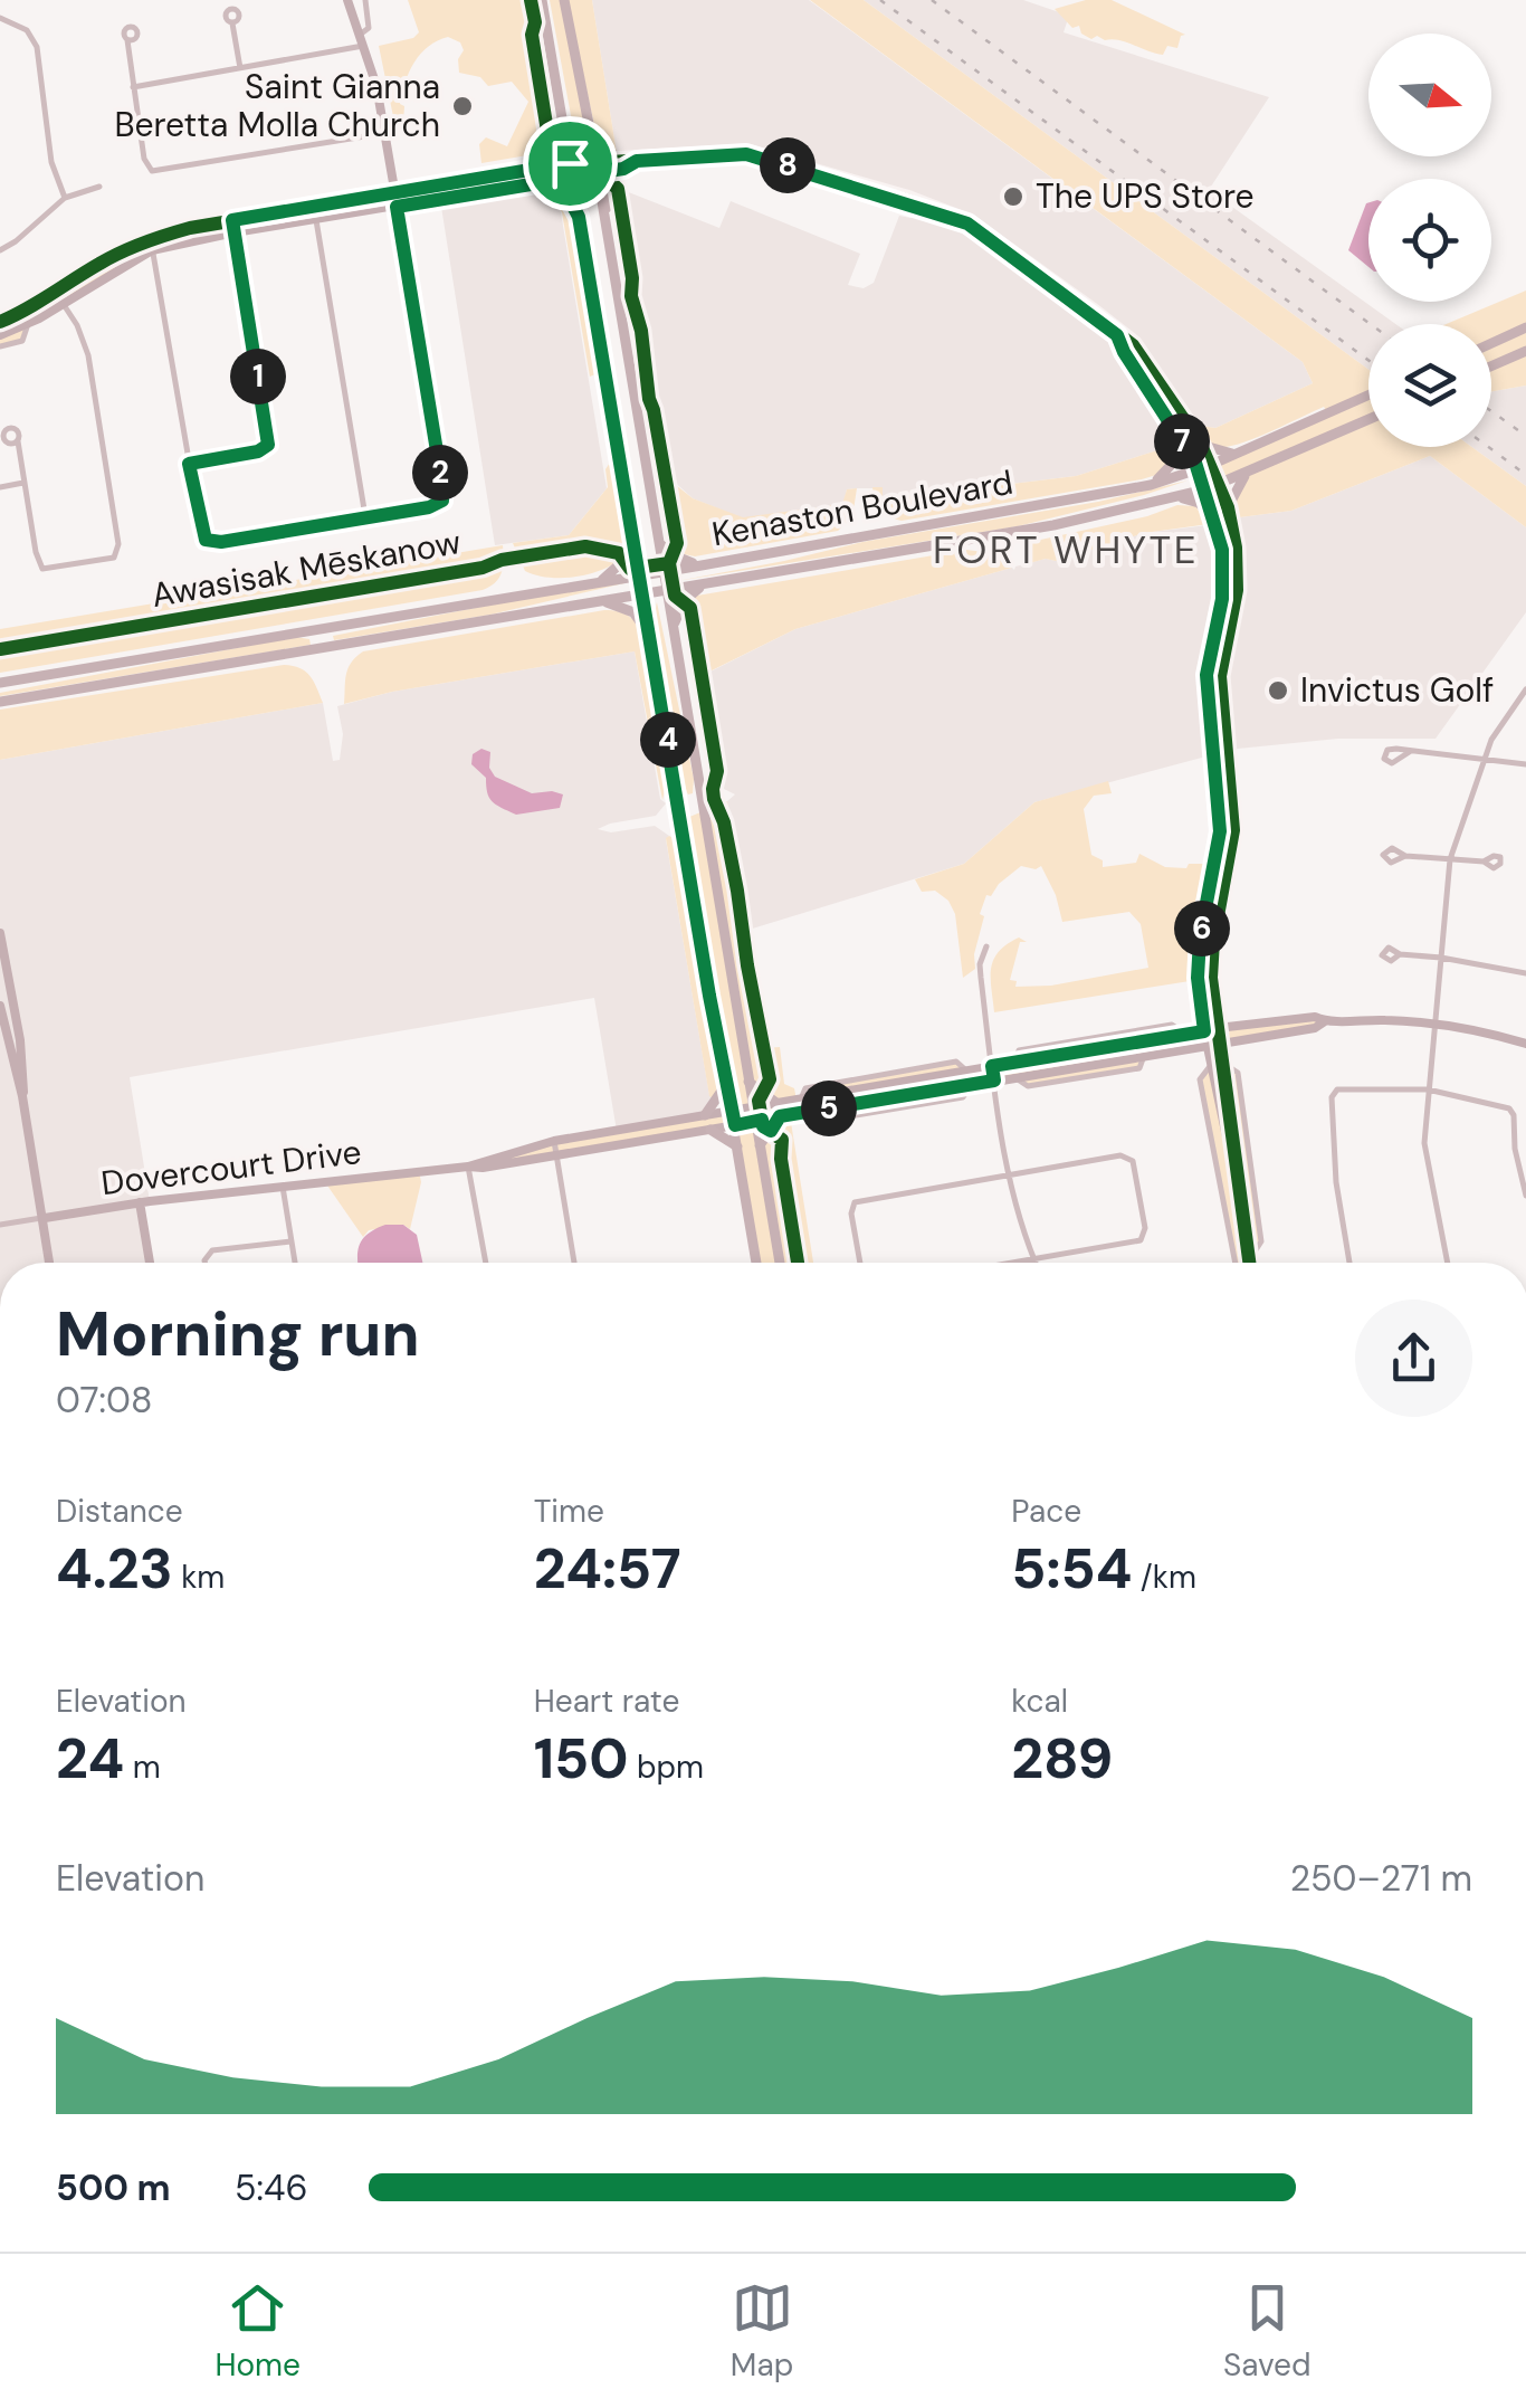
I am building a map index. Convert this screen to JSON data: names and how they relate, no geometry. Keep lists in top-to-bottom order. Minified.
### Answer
{"streets":{"main road":["Kenaston Boulevard"],"street":["Dovercourt Drive"],"cycle path":["Awasisak Mēskanow"]},"districts":["FORT WHYTE"],"places":["Saint Gianna Beretta Molla Church","The UPS Store","Invictus Golf"],"north":"right","page":{"pins":["8","1","7","2","4","6","5"],"heading":["Morning run","07:08"],"stats":[["Distance","4.23 km"],["Time","24:57"],["Pace","5:54 /km"],["Elevation","24 m"],["Heart rate","150 bpm"],["kcal","289"]],"chart":["Elevation","250–271 m"],"list":[{"name":"500 m","note":"5:46"}],"tabs":["Home","Map","Saved"]}}
